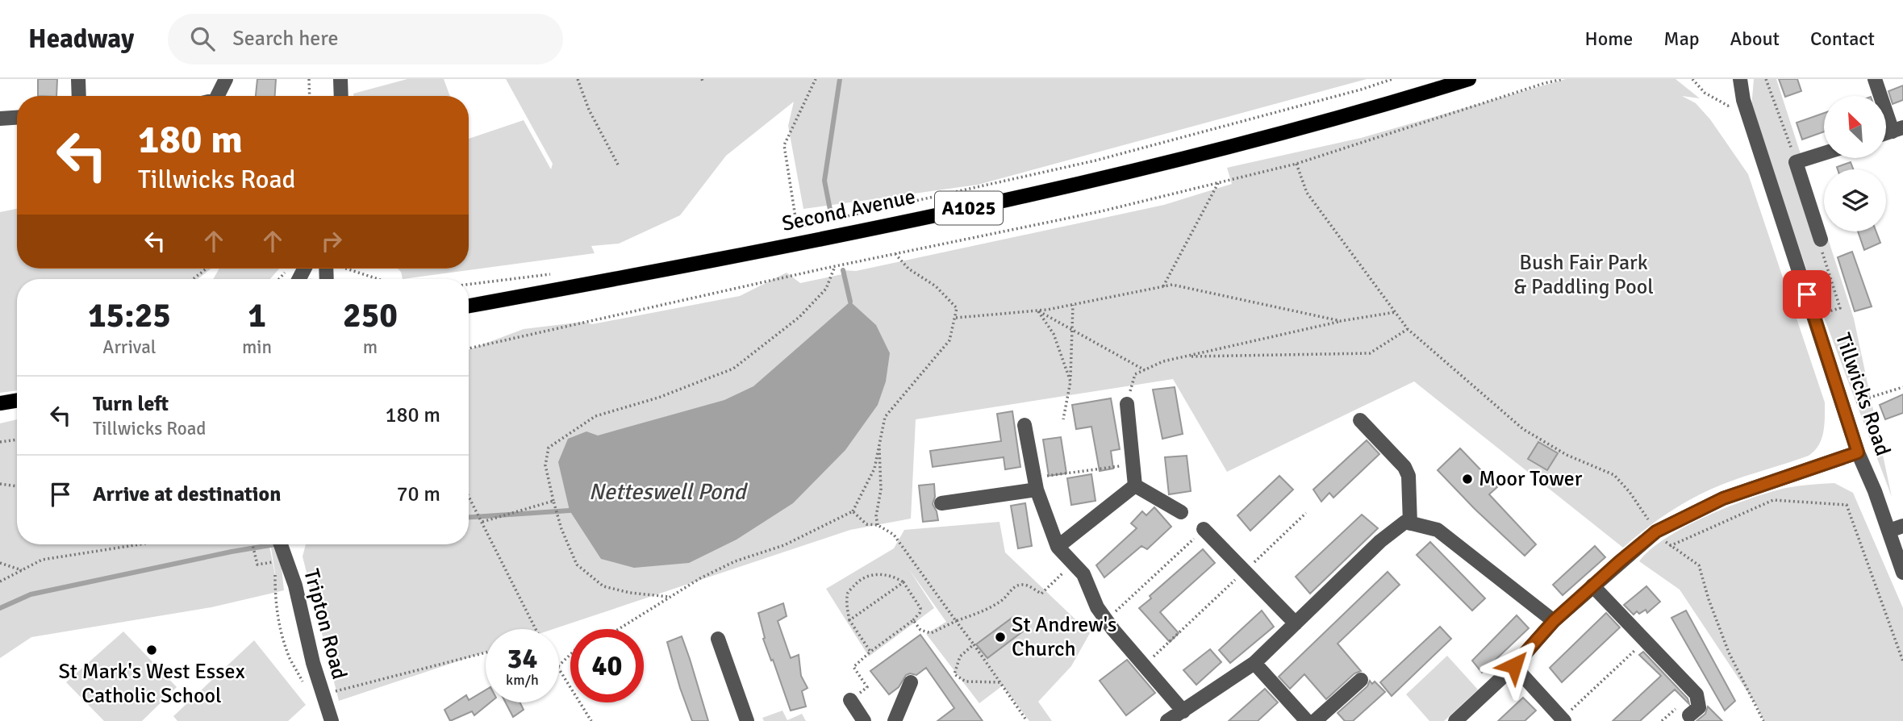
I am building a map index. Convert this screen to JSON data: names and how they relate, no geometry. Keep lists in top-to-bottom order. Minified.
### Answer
{"streets":{"main road":["A1025","Second Avenue"],"street":["Tillwicks Road","Tripton Road"]},"water":["Netteswell Pond"],"parks":["Bush Fair Park & Paddling Pool"],"places":["Moor Tower","St Andrew's Church","St Mark's West Essex Catholic School"],"north":"top left","page":{"header":"Headway","search":"Search here","nav":["Home","Map","About","Contact"],"turn":["180 m","Tillwicks Road"],"eta":["15:25","Arrival","1","min","250","m"],"list":[{"name":"Turn left","note":"Tillwicks Road","value":"180 m"},{"name":"Arrive at destination","value":"70 m"}],"speed":"34 km/h","limit":"40"}}
